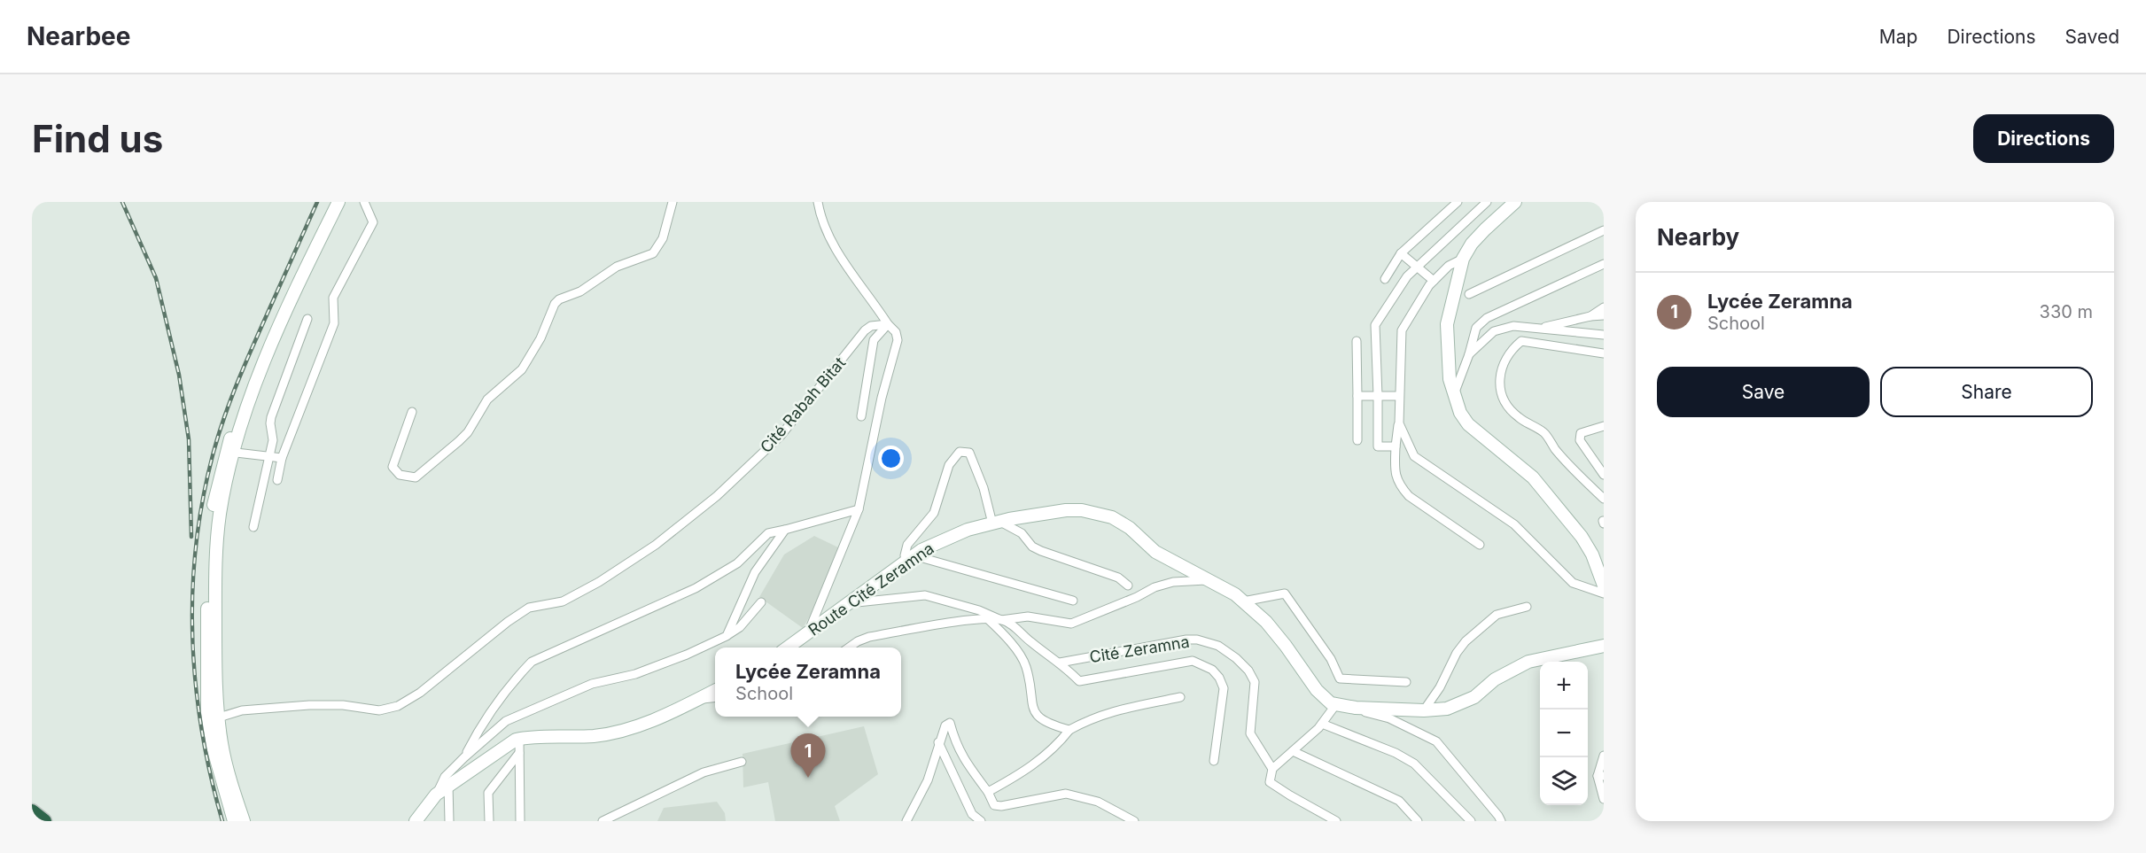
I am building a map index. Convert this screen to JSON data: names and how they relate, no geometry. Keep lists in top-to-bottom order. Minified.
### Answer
{"streets":{"street":["Cité Rabah Bitat","Route Cité Zeramna","Cité Zeramna"]},"crossings":[["Route Cité Zeramna","Cité Zeramna"]],"page":{"header":"Nearbee","nav":["Map","Directions","Saved"],"buttons":["Directions",["Save","Share"]],"title":"Find us","heading":"Nearby","list":[{"mark":"1","name":"Lycée Zeramna","note":"School","value":"330 m"}],"popup":["Lycée Zeramna","School"],"map_buttons":["+","−"],"pins":"1"}}
